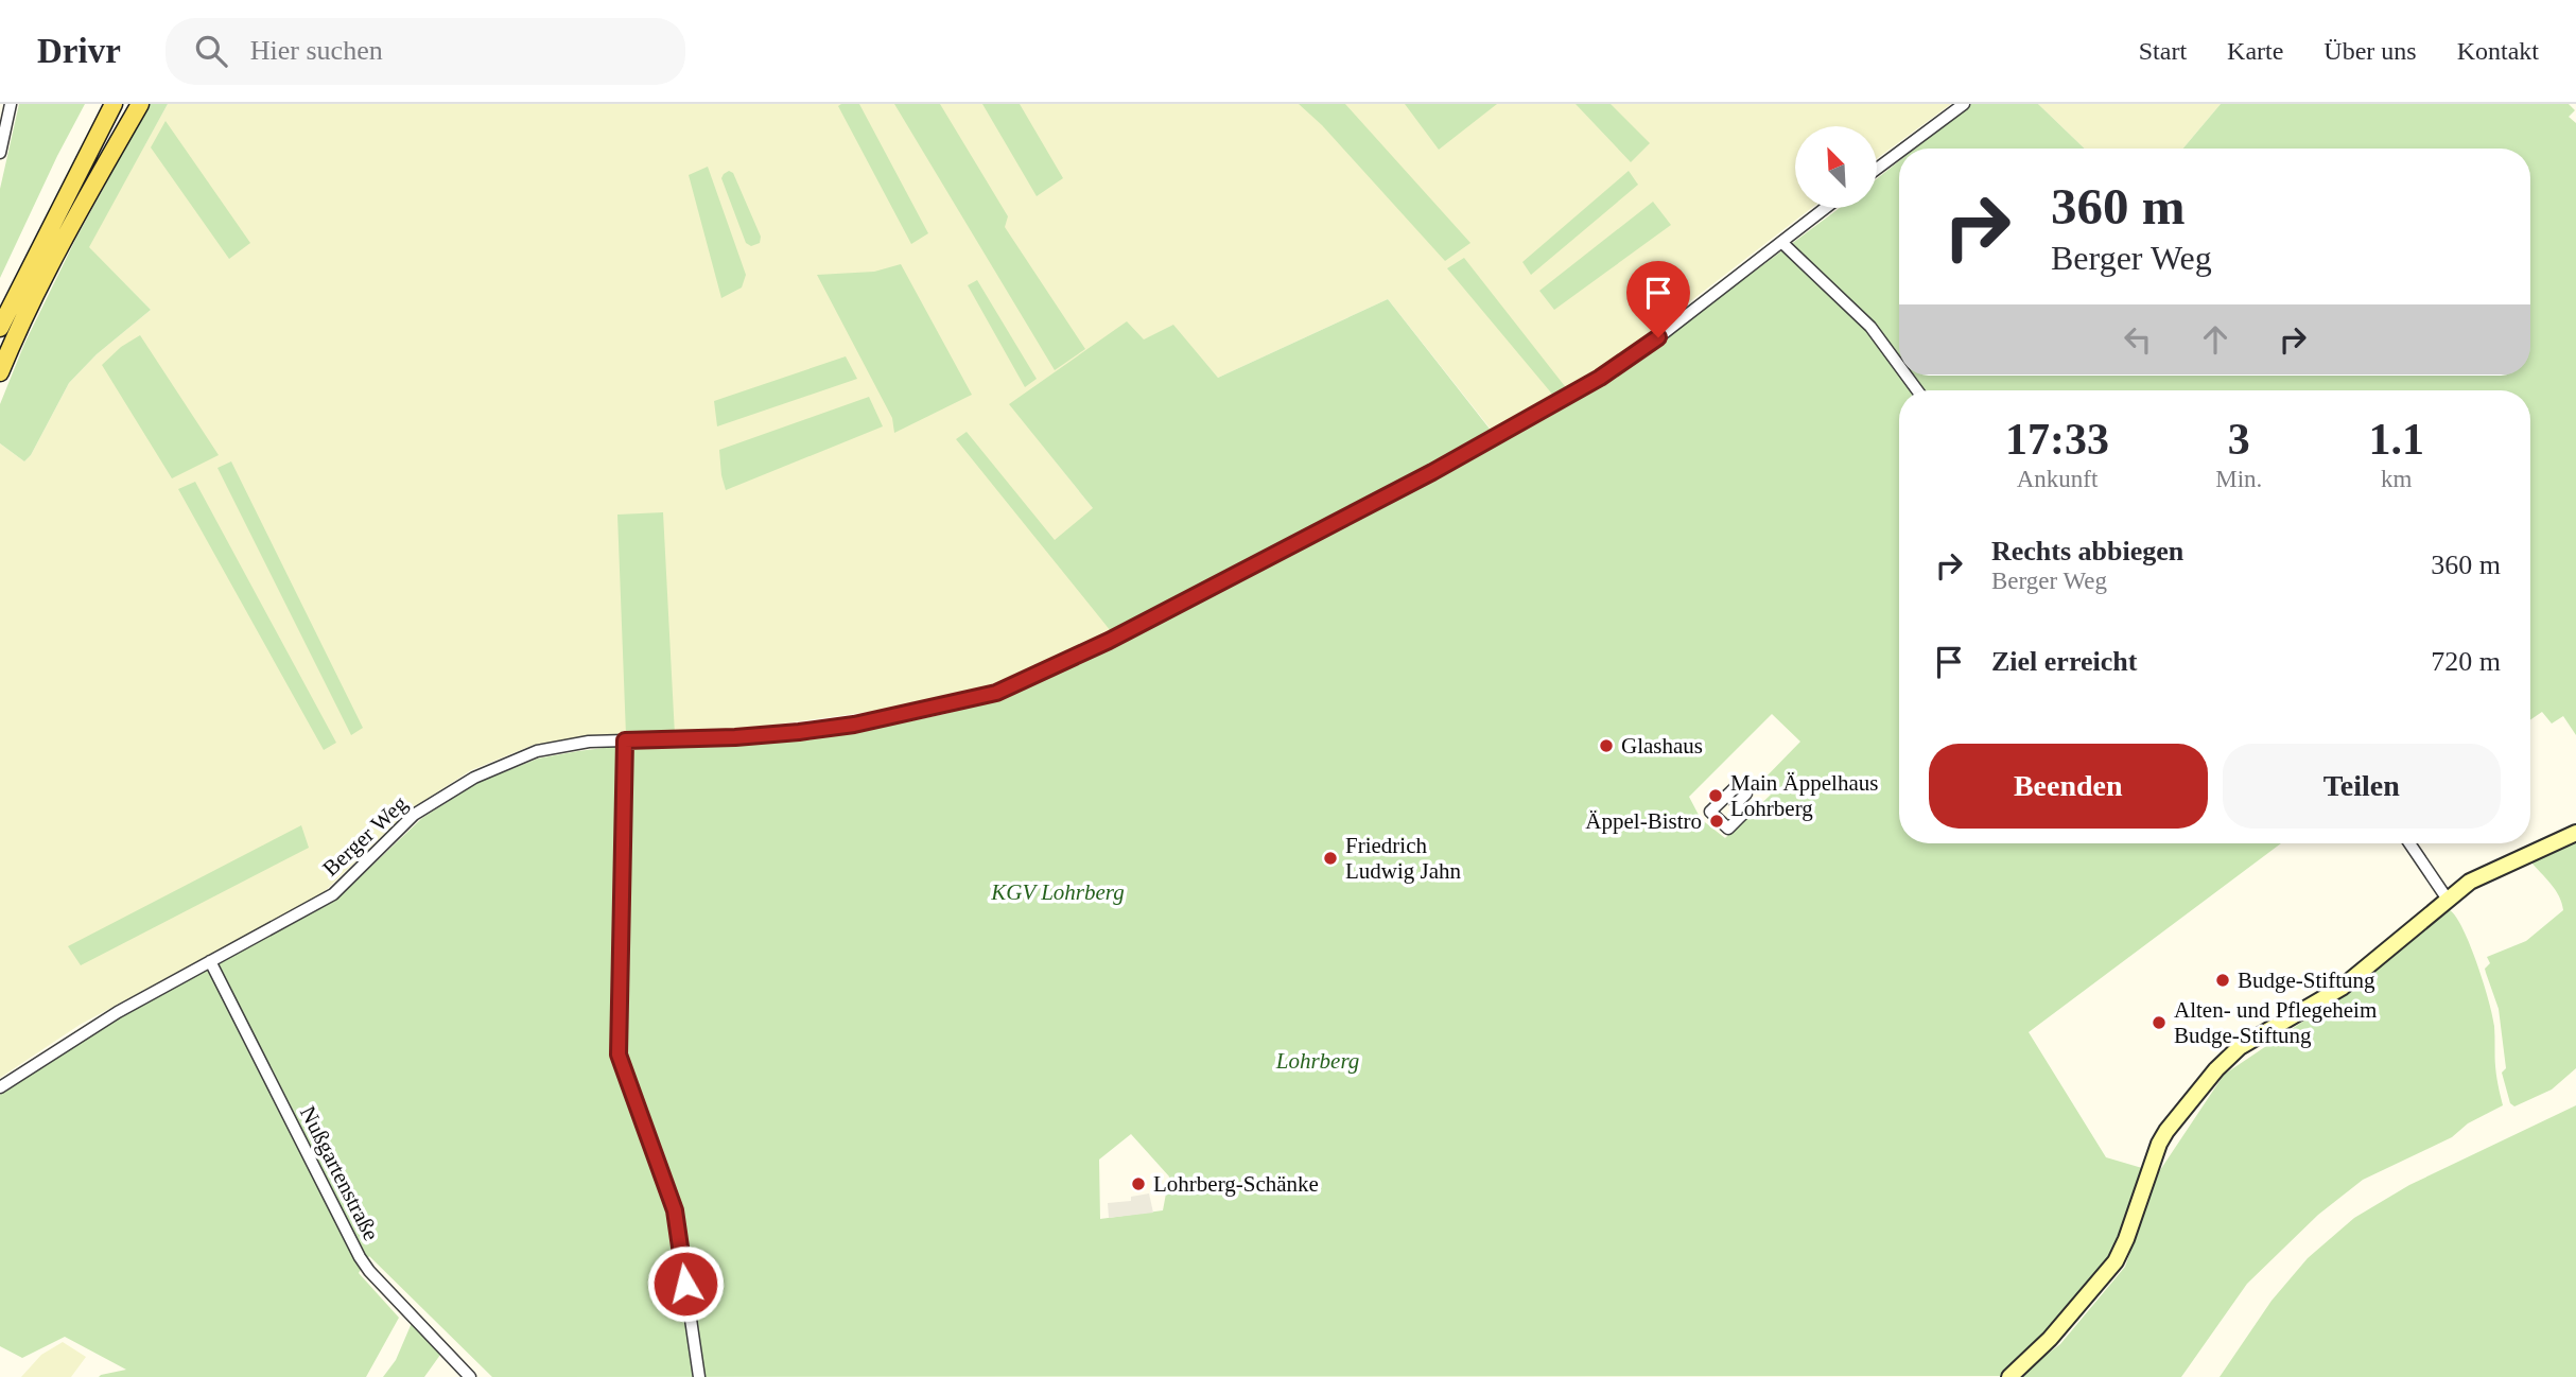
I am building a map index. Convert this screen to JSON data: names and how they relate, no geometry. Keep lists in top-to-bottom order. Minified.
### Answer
{"streets":{"street":["Berger Weg","Nußgartenstraße"]},"crossings":[["Berger Weg","Nußgartenstraße"]],"parks":["KGV Lohrberg","Lohrberg"],"places":["Glashaus","Main Äppelhaus Lohrberg","Äppel-Bistro","Friedrich Ludwig Jahn","Budge-Stiftung","Alten- und Pflegeheim Budge-Stiftung","Lohrberg-Schänke"],"north":"top left","page":{"header":"Drivr","search":"Hier suchen","nav":["Start","Karte","Über uns","Kontakt"],"turn":["360 m","Berger Weg"],"eta":["17:33","Ankunft","3","Min.","1.1","km"],"list":[{"name":"Rechts abbiegen","note":"Berger Weg","value":"360 m"},{"name":"Ziel erreicht","value":"720 m"}],"buttons":["Beenden","Teilen"]}}
